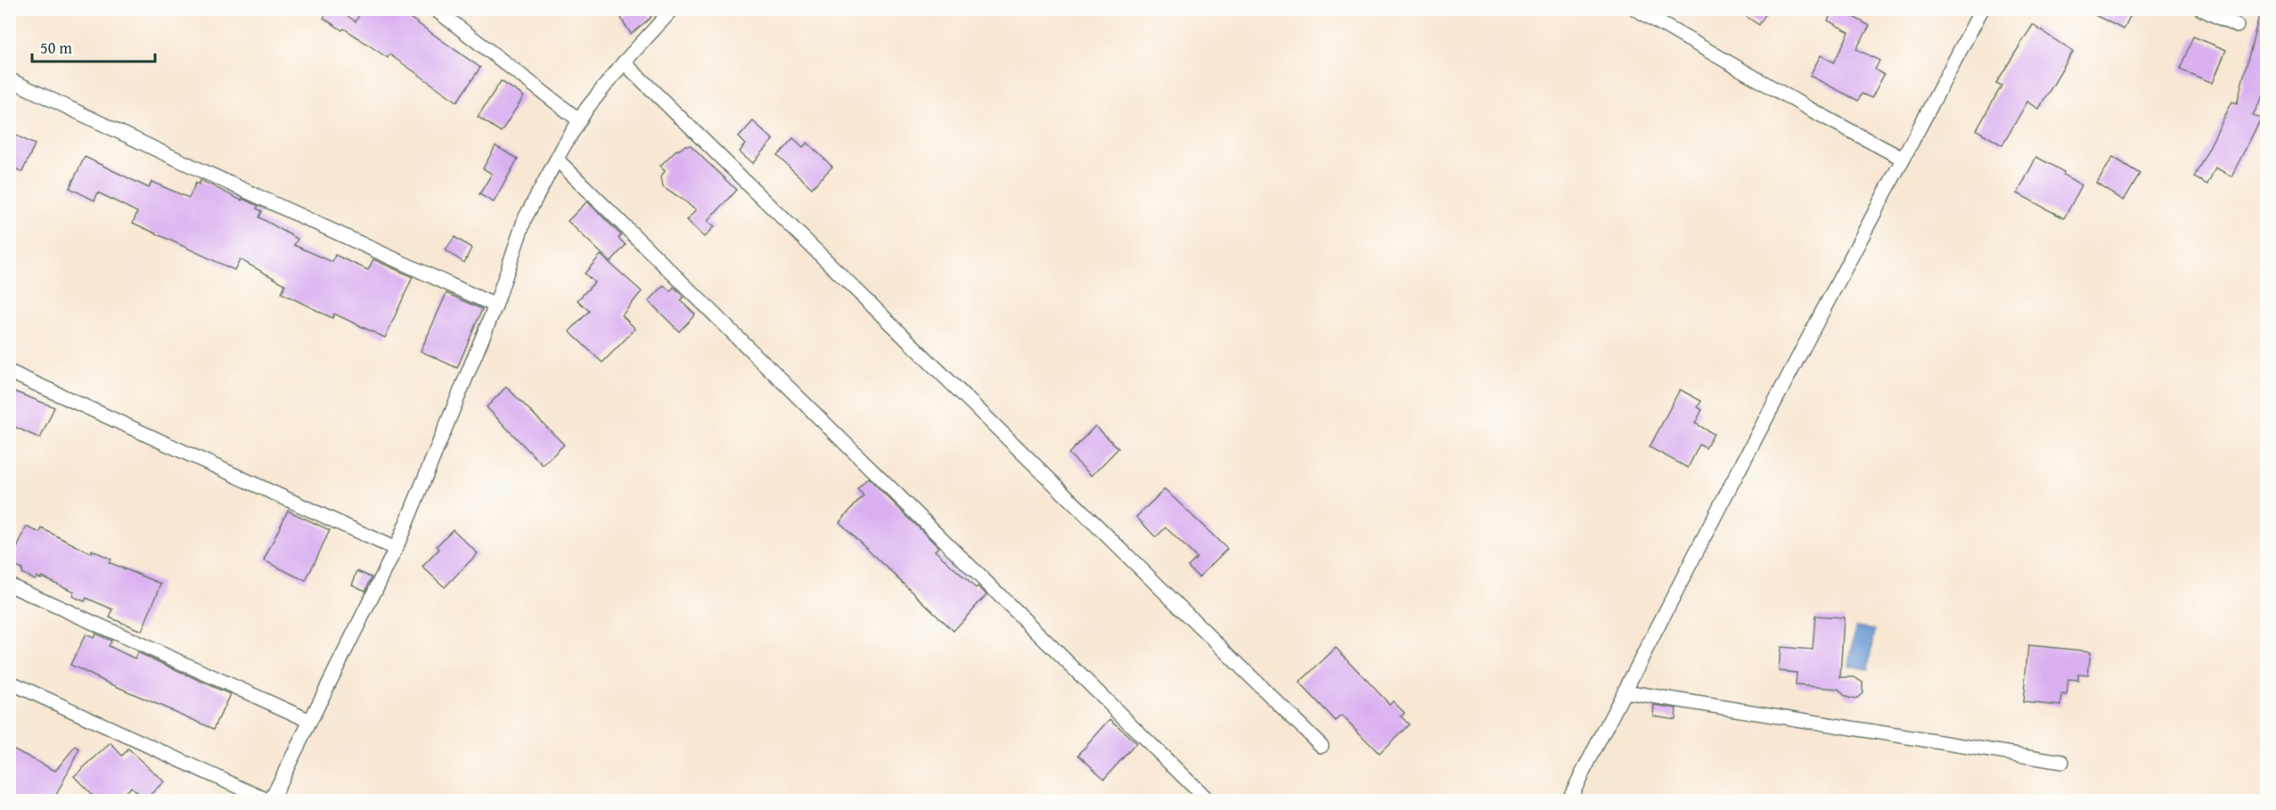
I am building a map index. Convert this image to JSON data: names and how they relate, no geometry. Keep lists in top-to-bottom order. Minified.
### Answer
{"scale_bar":"50 m"}
